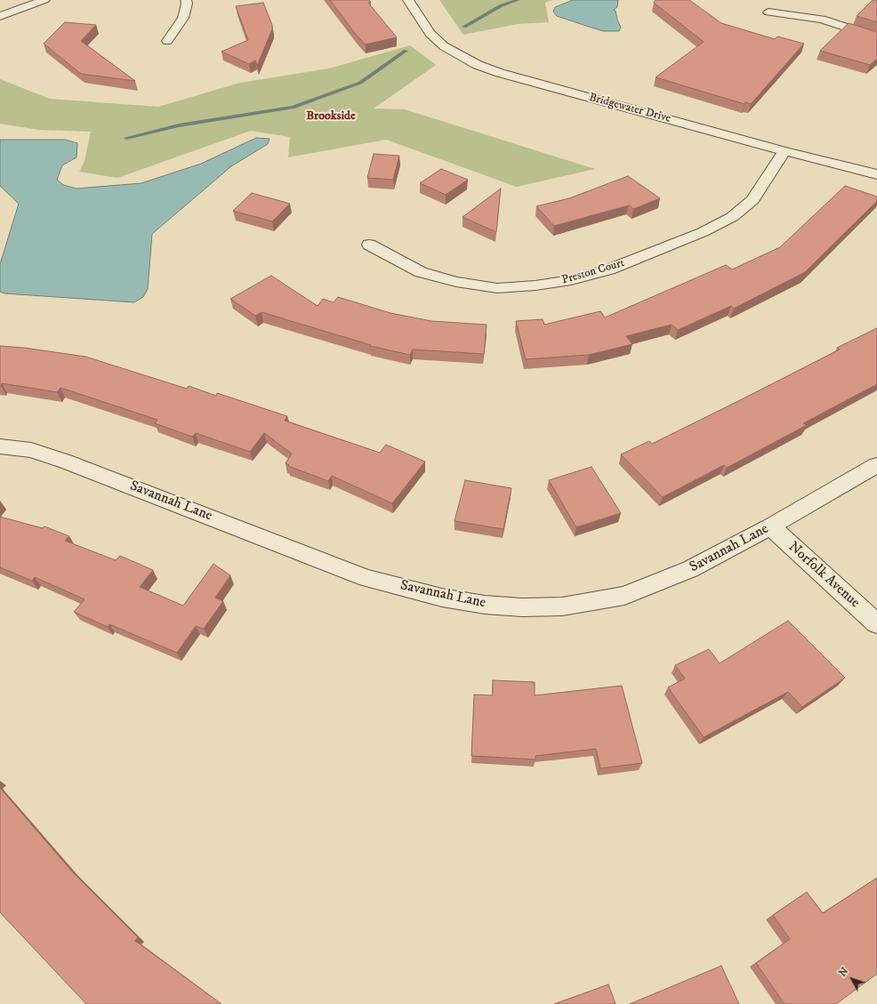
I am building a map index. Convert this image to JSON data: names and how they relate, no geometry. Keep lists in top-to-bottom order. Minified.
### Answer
{"streets":{"street":["Bridgewater Drive","Preston Court","Savannah Lane","Norfolk Avenue"]},"crossings":[["Bridgewater Drive","Preston Court"],["Savannah Lane","Norfolk Avenue"]],"districts":["Brookside"],"north":"top left"}
